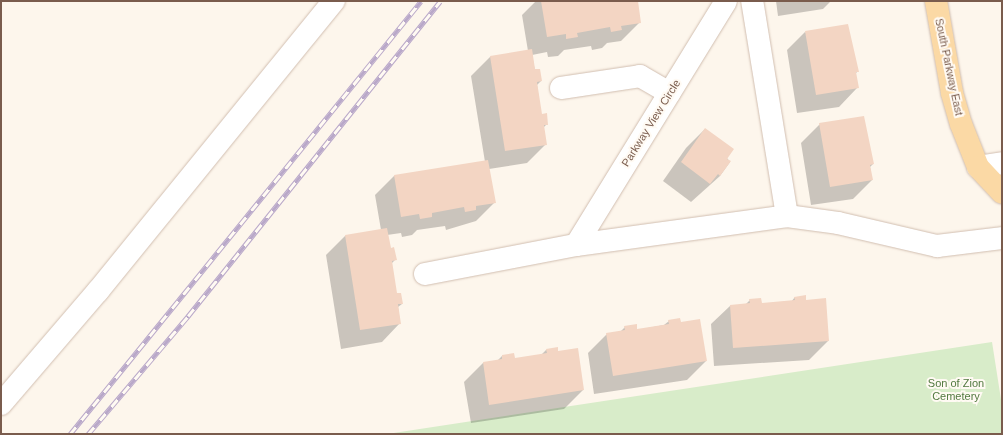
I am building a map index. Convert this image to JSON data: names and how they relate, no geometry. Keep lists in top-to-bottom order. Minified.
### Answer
{"streets":{"main road":["South Parkway East"],"street":["Parkway View Circle"]},"parks":["Son of Zion Cemetery"]}
